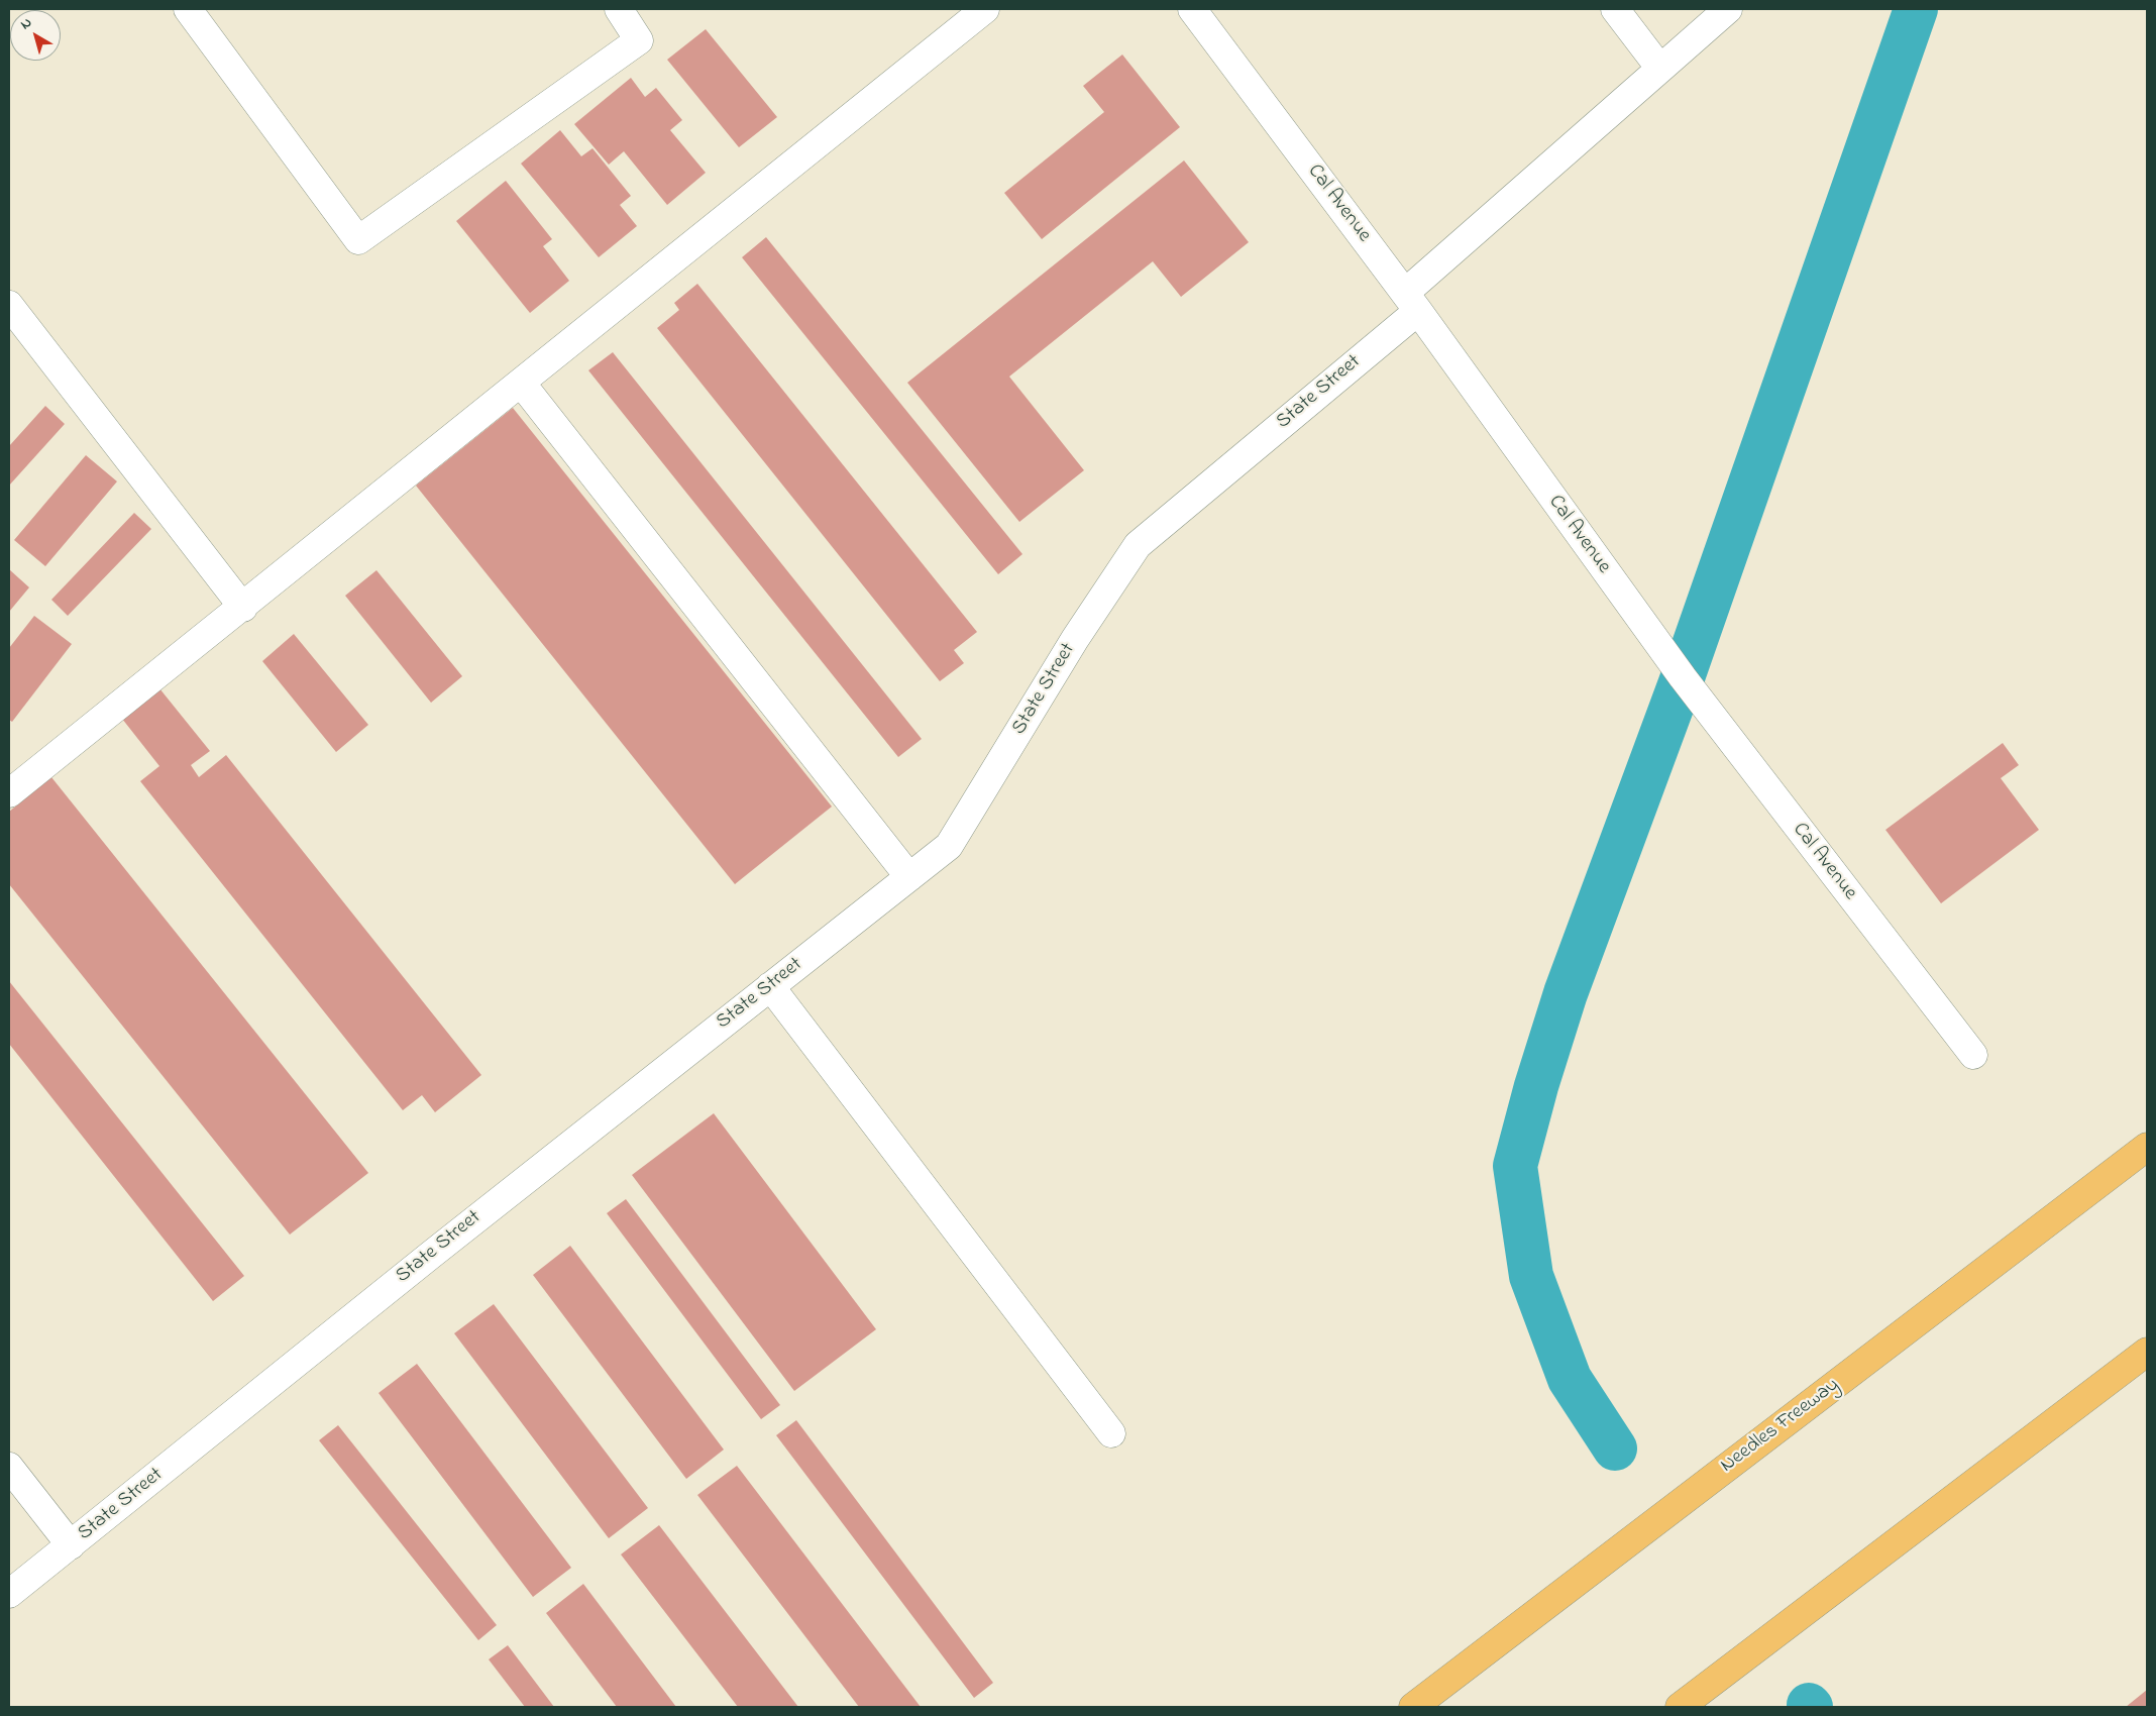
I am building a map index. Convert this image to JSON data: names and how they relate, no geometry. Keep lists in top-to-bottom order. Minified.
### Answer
{"streets":{"highway":["Needles Freeway"],"street":["Cal Avenue","State Street"]},"crossings":[["Cal Avenue","State Street"]],"north":"top left"}
